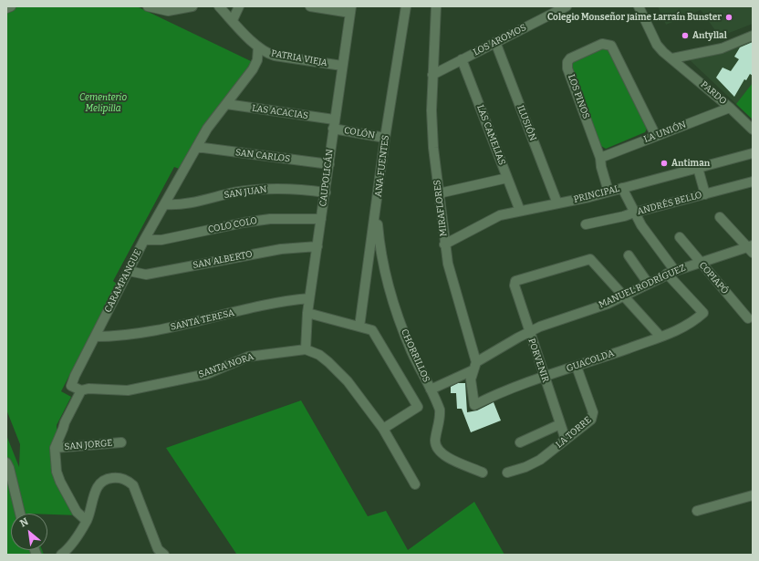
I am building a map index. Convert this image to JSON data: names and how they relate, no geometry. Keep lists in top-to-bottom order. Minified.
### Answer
{"streets":{"street":["LOS AROMOS","PATRIA VIEJA","PARDO","LOS PINOS","LAS ACACIAS","ILUSIÓN","LA UNIÓN","COLÓN","LAS CAMELIAS","SAN CARLOS","ANA FUENTES","CAUPOLICÁN","SAN JUAN","PRINCIPAL","ANDRÉS BELLO","MIRAFLORES","COLO COLO","SAN ALBERTO","COPIAPÓ","CARAMPANGUE","MANUEL RODRÍGUEZ","SANTA TERESA","CHORRILLOS","PORVENIR","GUACOLDA","SANTA NORA","LA TORRE","SAN JORGE"]},"crossings":[["LOS AROMOS","ILUSIÓN"],["LOS AROMOS","LAS CAMELIAS"],["LOS AROMOS","MIRAFLORES"],["PATRIA VIEJA","CAUPOLICÁN"],["PATRIA VIEJA","CARAMPANGUE"],["PARDO","LA UNIÓN"],["LOS PINOS","LA UNIÓN"],["LOS PINOS","PRINCIPAL"],["LAS ACACIAS","COLÓN"],["LAS ACACIAS","CAUPOLICÁN"],["LAS ACACIAS","CARAMPANGUE"],["ILUSIÓN","PRINCIPAL"],["COLÓN","ANA FUENTES"],["COLÓN","CAUPOLICÁN"],["LAS CAMELIAS","PRINCIPAL"],["SAN CARLOS","CAUPOLICÁN"],["SAN CARLOS","CARAMPANGUE"],["ANA FUENTES","CHORRILLOS"],["CAUPOLICÁN","SAN JUAN"],["CAUPOLICÁN","COLO COLO"],["CAUPOLICÁN","SAN ALBERTO"],["CAUPOLICÁN","SANTA TERESA"],["CAUPOLICÁN","SANTA NORA"],["SAN JUAN","CARAMPANGUE"],["PRINCIPAL","MIRAFLORES"],["MIRAFLORES","MANUEL RODRÍGUEZ"],["MIRAFLORES","GUACOLDA"],["COLO COLO","CARAMPANGUE"],["SAN ALBERTO","CARAMPANGUE"],["COPIAPÓ","MANUEL RODRÍGUEZ"],["CARAMPANGUE","SANTA TERESA"],["CARAMPANGUE","SANTA NORA"],["MANUEL RODRÍGUEZ","CHORRILLOS"],["MANUEL RODRÍGUEZ","PORVENIR"],["MANUEL RODRÍGUEZ","GUACOLDA"],["PORVENIR","GUACOLDA"],["PORVENIR","LA TORRE"],["GUACOLDA","LA TORRE"]],"parks":["Cementerio Melipilla"],"places":["Colegio Monseñor Jaime Larraín Bunster","Antyllal","Antiman"],"north":"top left"}
